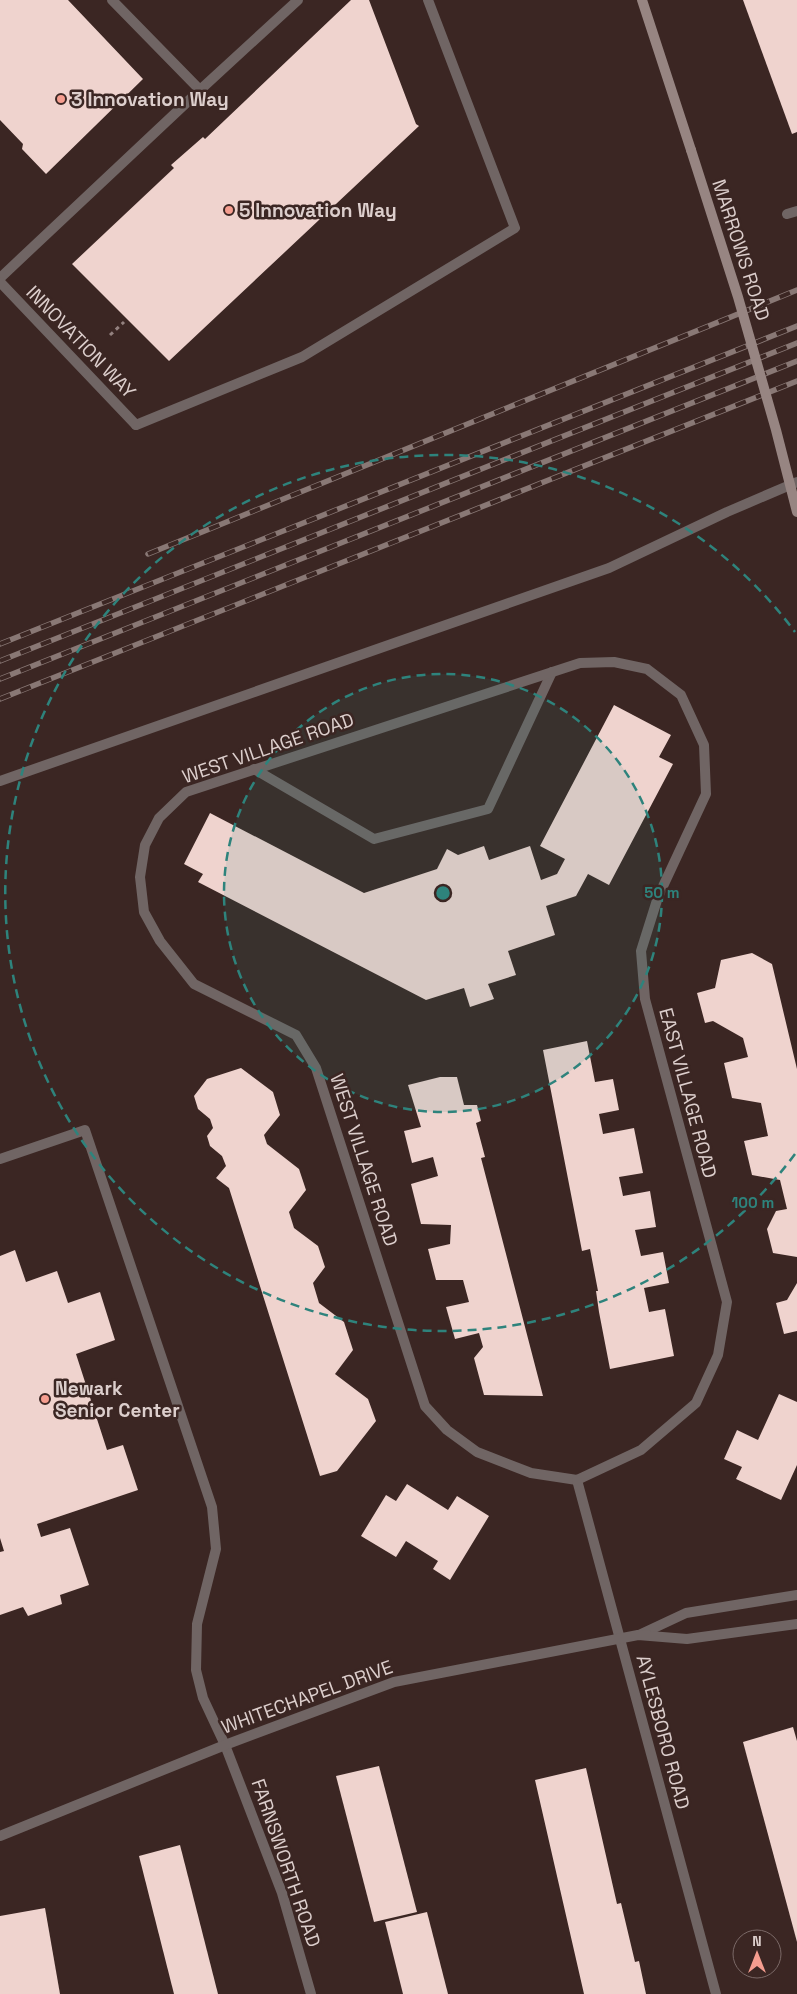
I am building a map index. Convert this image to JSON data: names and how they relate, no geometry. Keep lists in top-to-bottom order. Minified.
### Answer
{"streets":{"street":["MARROWS ROAD","INNOVATION WAY","WEST VILLAGE ROAD","EAST VILLAGE ROAD","WHITECHAPEL DRIVE","AYLESBORO ROAD","FARNSWORTH ROAD"]},"crossings":[["WEST VILLAGE ROAD","EAST VILLAGE ROAD"],["WEST VILLAGE ROAD","AYLESBORO ROAD"],["EAST VILLAGE ROAD","AYLESBORO ROAD"],["WHITECHAPEL DRIVE","AYLESBORO ROAD"],["WHITECHAPEL DRIVE","FARNSWORTH ROAD"]],"places":["3 Innovation Way","5 Innovation Way","Newark Senior Center"],"north":"top","rings":["50 m","100 m"]}
